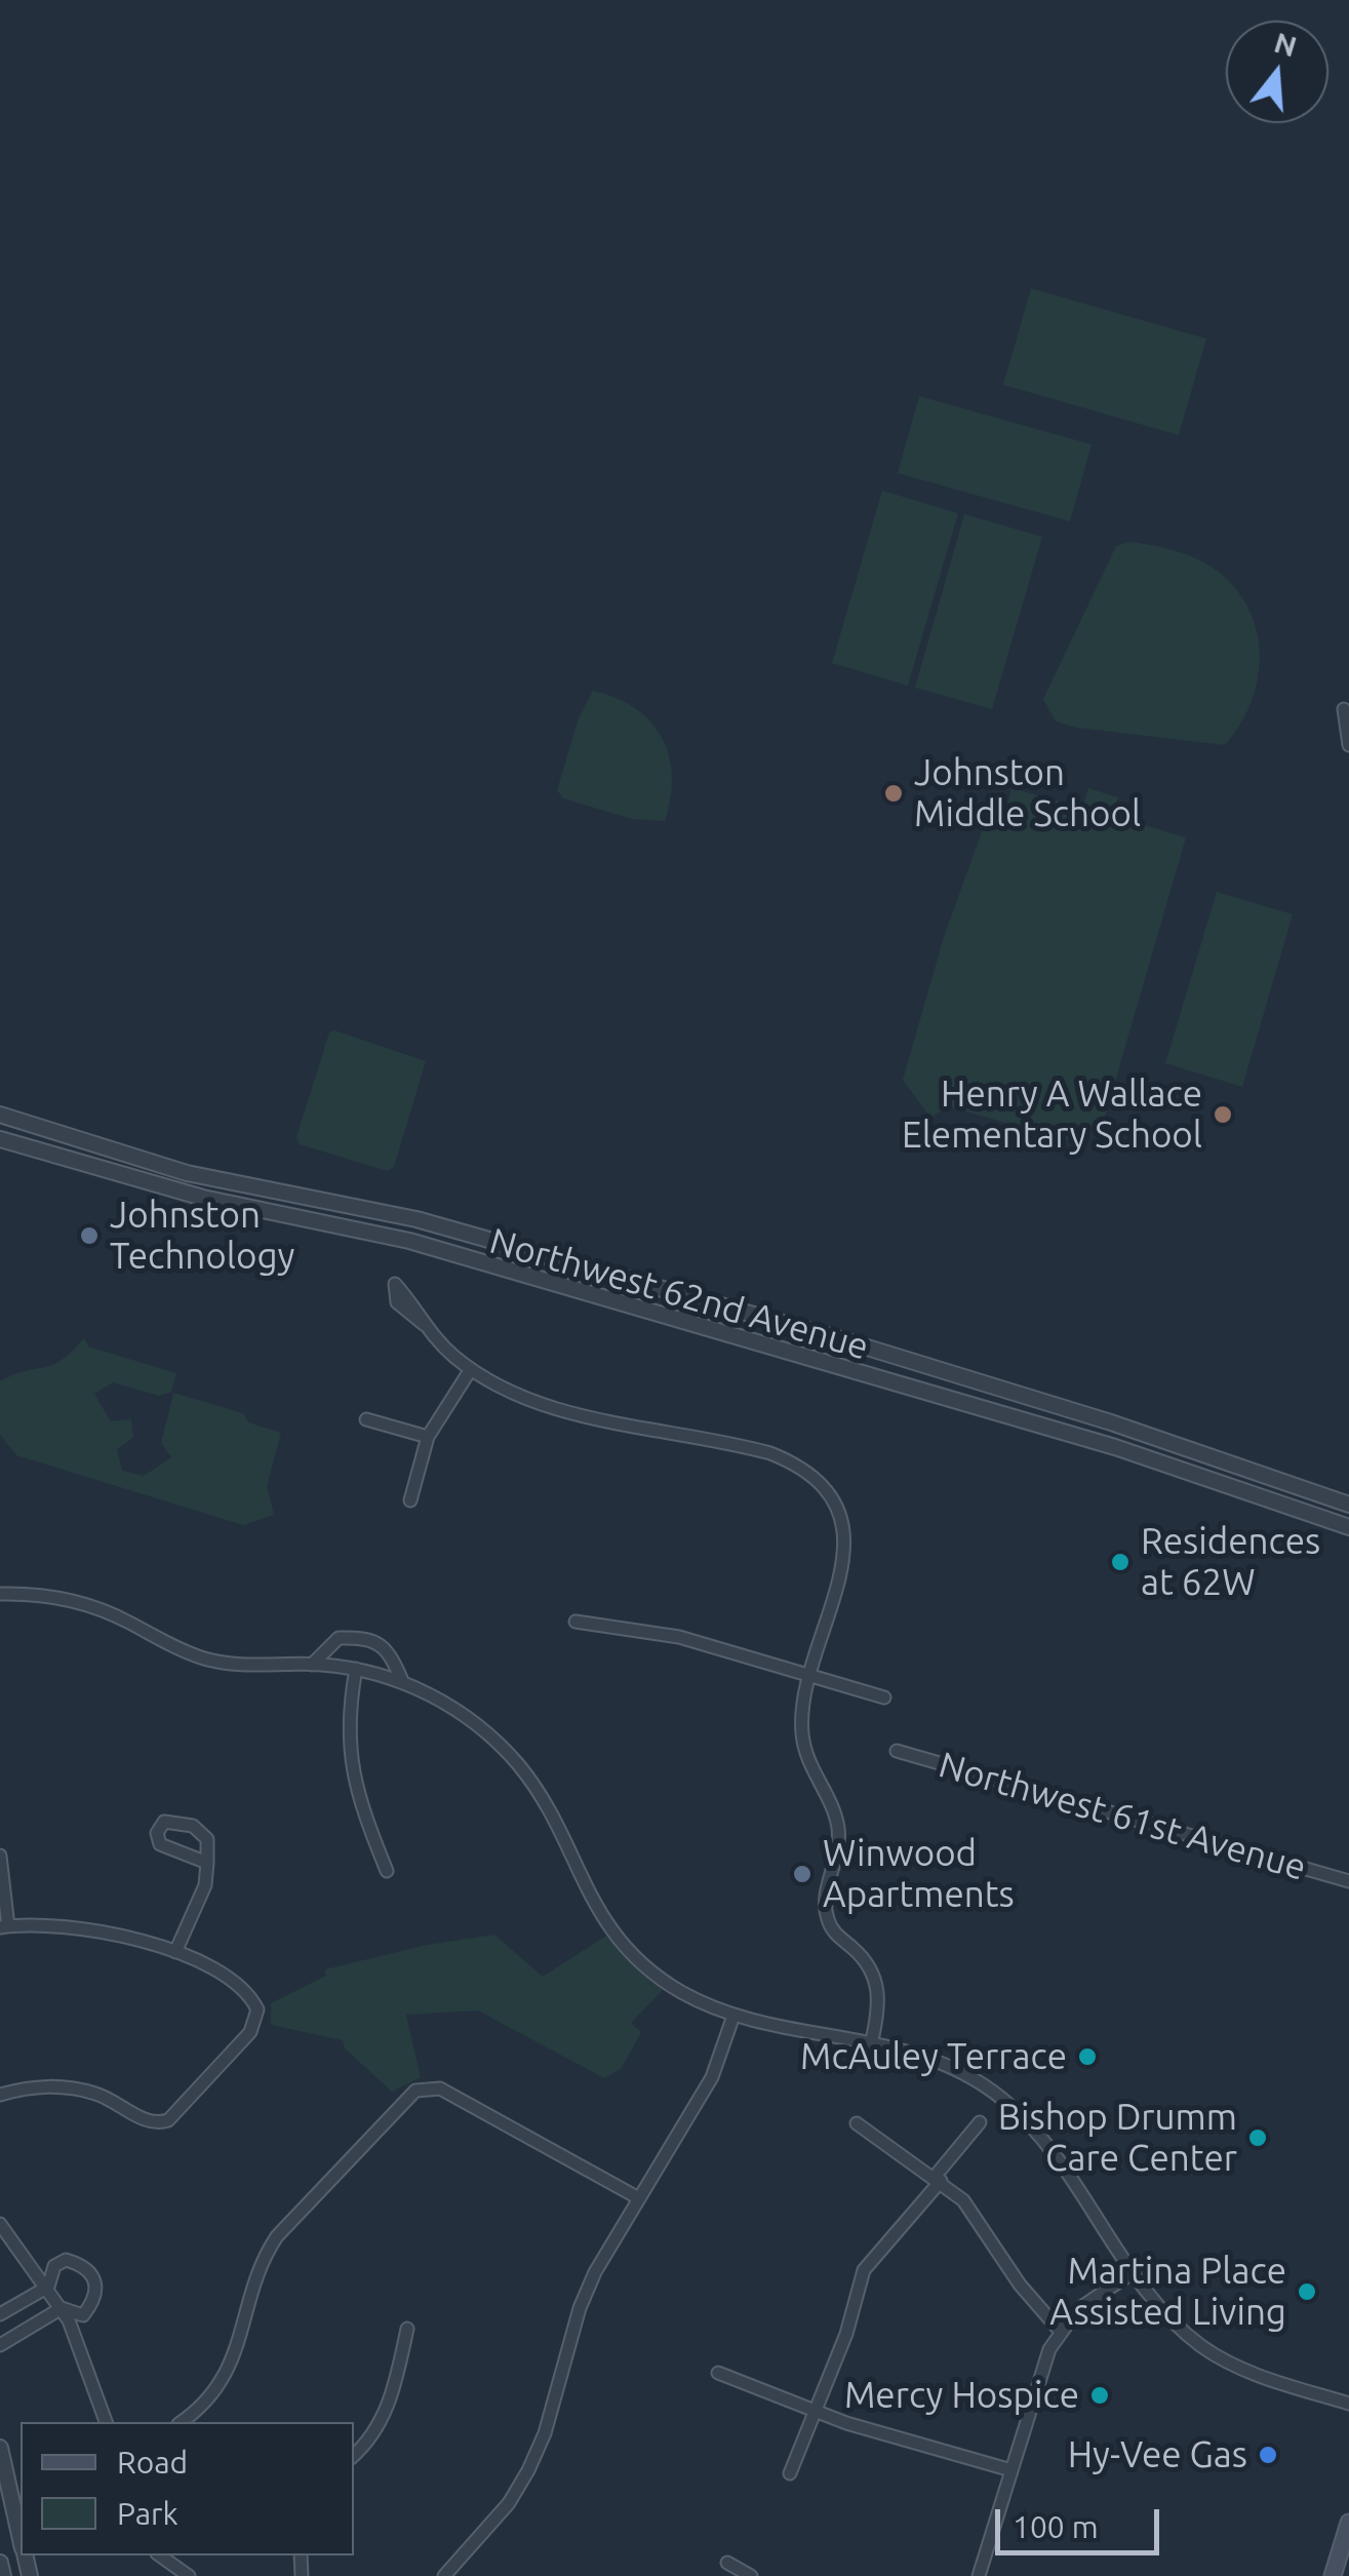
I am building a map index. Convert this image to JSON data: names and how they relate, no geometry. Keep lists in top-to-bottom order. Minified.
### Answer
{"streets":{"street":["Northwest 62nd Avenue","Northwest 61st Avenue"]},"places":["Johnston Middle School","Henry A Wallace Elementary School","Johnston Technology","Residences at 62W","Winwood Apartments","McAuley Terrace","Bishop Drumm Care Center","Martina Place Assisted Living","Mercy Hospice","Hy-Vee Gas"],"legend":["Road","Park"],"scale_bar":"100 m","north":"top"}
